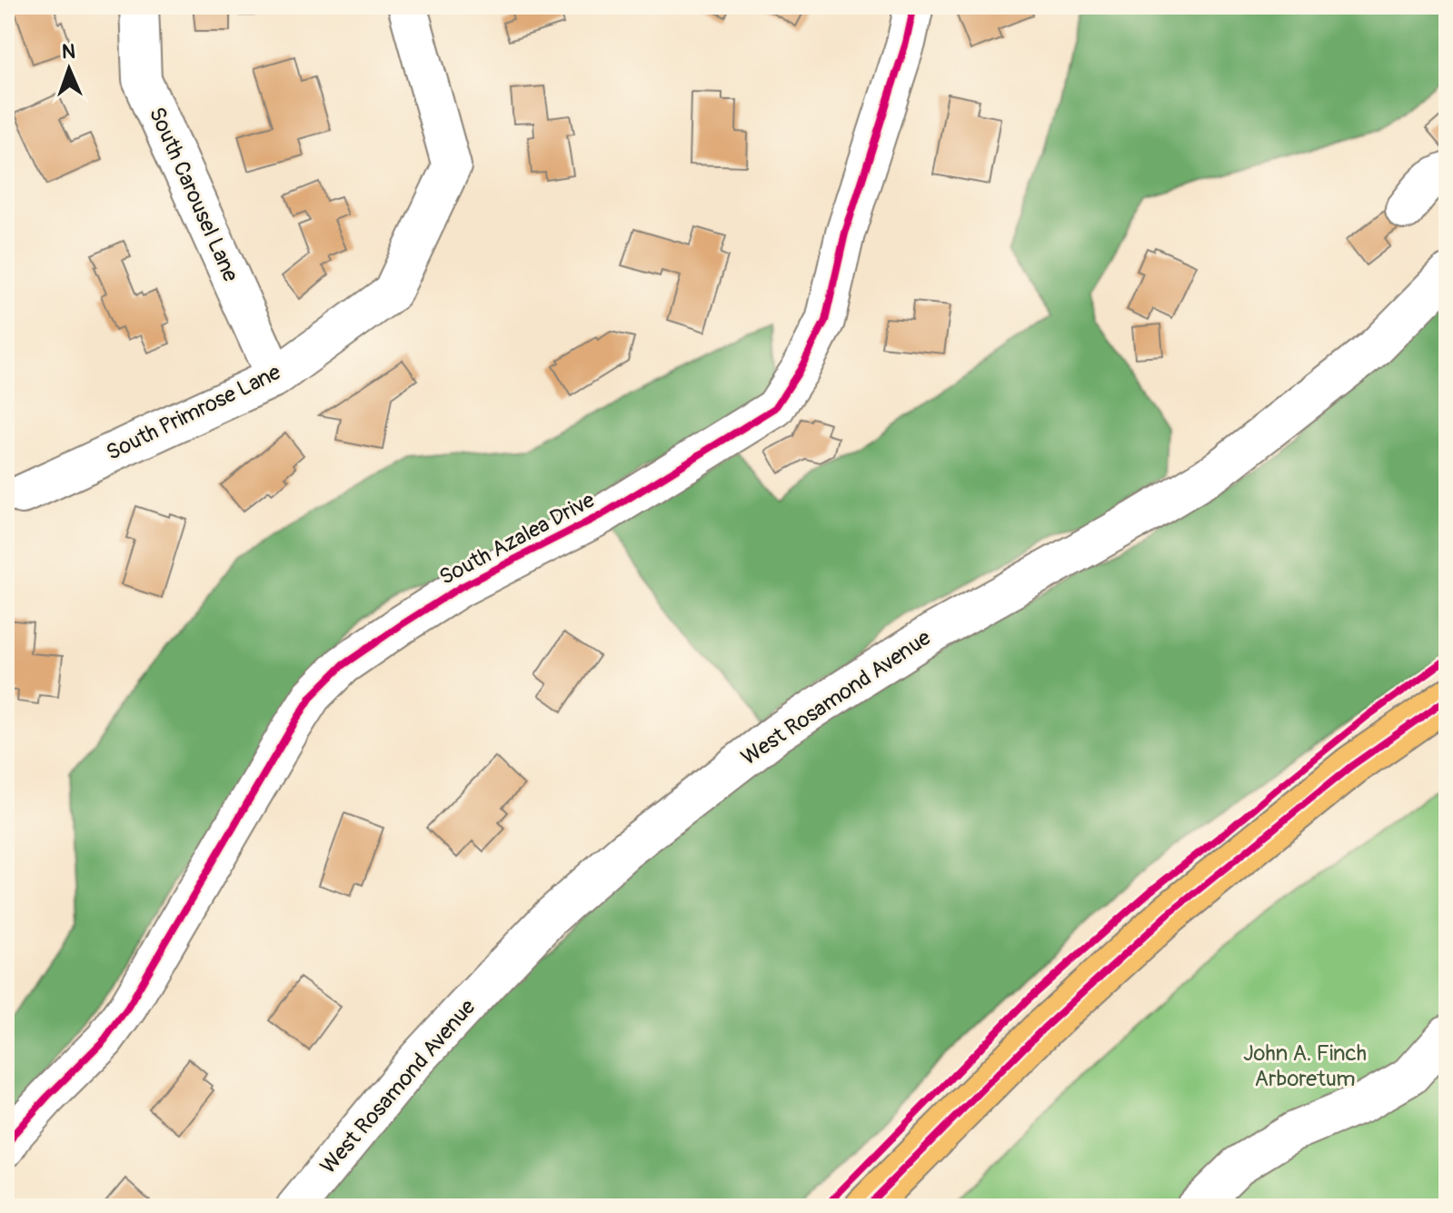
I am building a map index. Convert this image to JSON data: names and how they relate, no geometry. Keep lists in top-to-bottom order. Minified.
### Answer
{"streets":{"street":["South Carousel Lane","South Primrose Lane","South Azalea Drive","West Rosamond Avenue"]},"crossings":[["South Carousel Lane","South Primrose Lane"]],"parks":["John A. Finch Arboretum"],"north":"top"}
